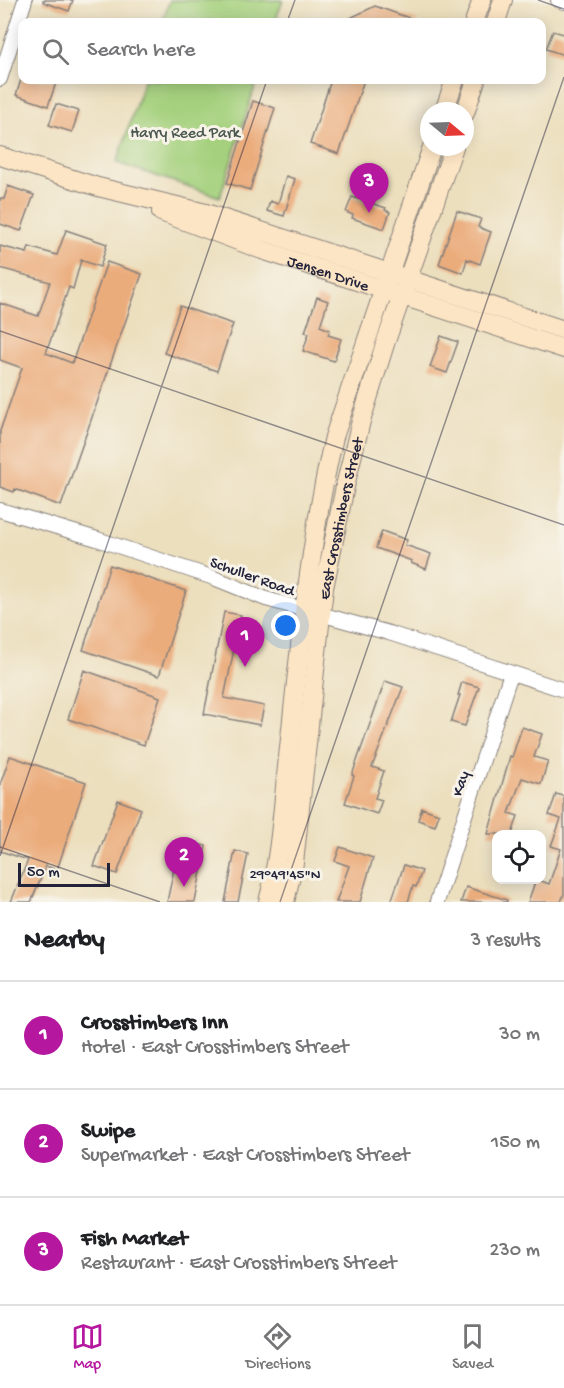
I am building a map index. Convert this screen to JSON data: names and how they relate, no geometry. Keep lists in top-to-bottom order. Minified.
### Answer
{"streets":{"main road":["Jensen Drive","East Crosstimbers Street"],"street":["Schuller Road","Kay"]},"crossings":[["Jensen Drive","East Crosstimbers Street"],["East Crosstimbers Street","Schuller Road"],["Schuller Road","Kay"]],"parks":["Harry Reed Park"],"scale_bar":"50 m","north":"right","page":{"search":"Search here","pins":["3","1","2"],"scale":"50 m","heading":["Nearby","3 results"],"list":[{"mark":"1","name":"Crosstimbers Inn","note":"Hotel · East Crosstimbers Street","value":"30 m"},{"mark":"2","name":"Swipe","note":"Supermarket · East Crosstimbers Street","value":"150 m"},{"mark":"3","name":"Fish Market","note":"Restaurant · East Crosstimbers Street","value":"230 m"}],"nav":["Map","Directions","Saved"]},"coordinates":["29°49'45\"N"]}
